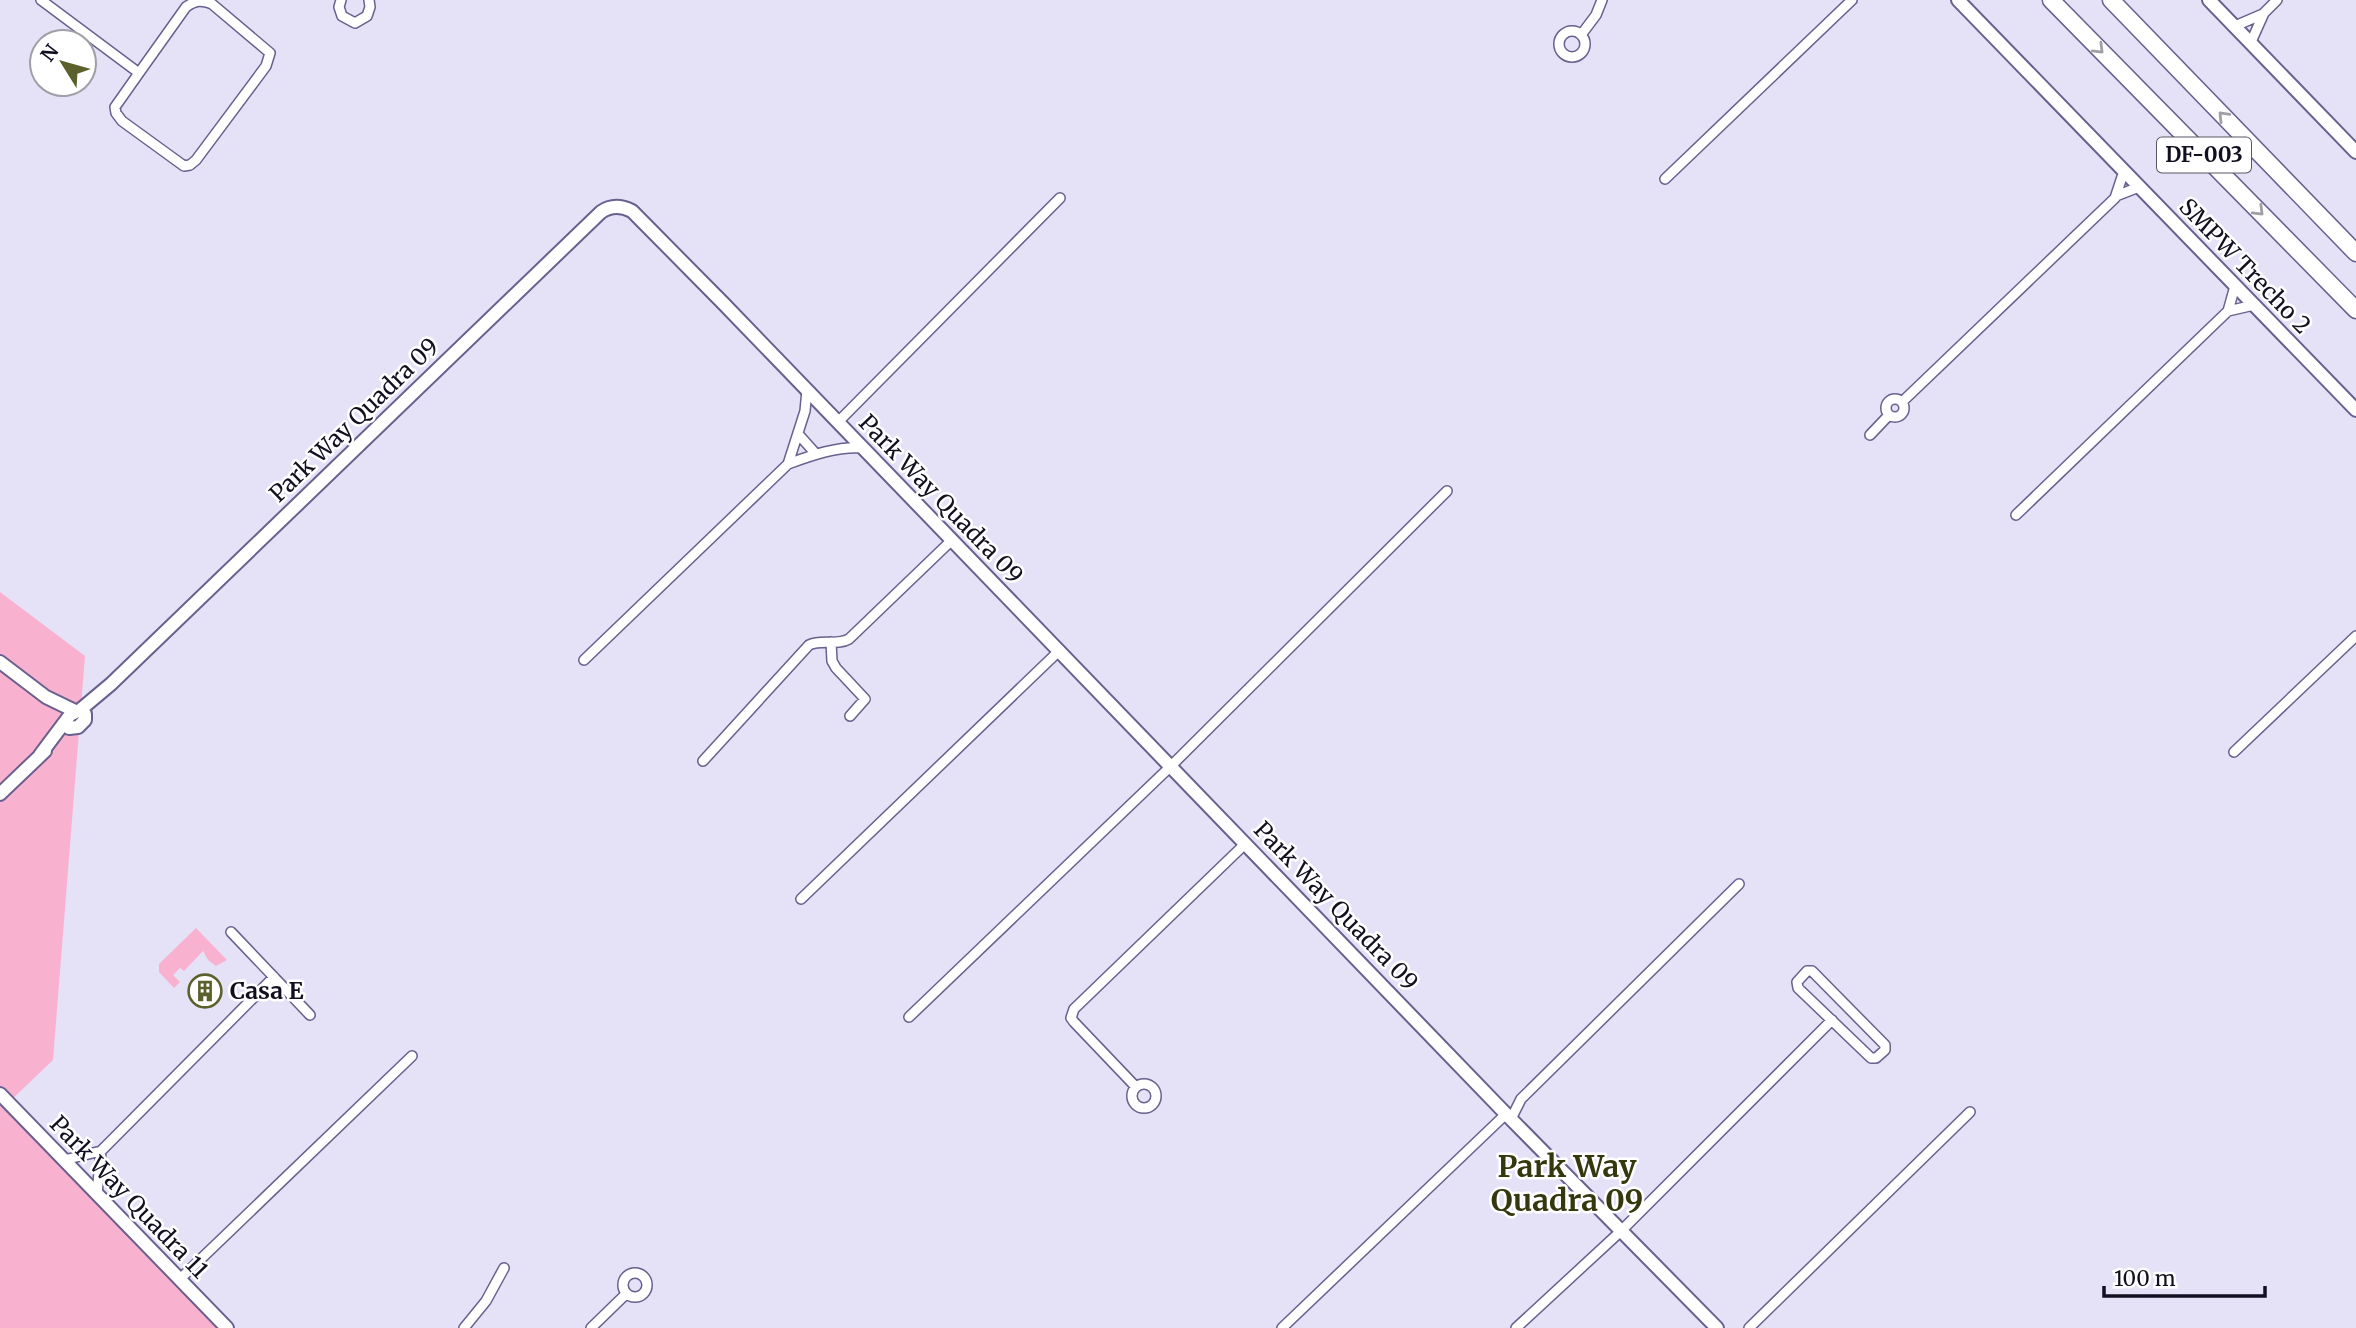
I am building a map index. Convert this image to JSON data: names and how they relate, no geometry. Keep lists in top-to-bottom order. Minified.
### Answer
{"streets":{"highway":["DF-003"],"street":["SMPW Trecho 2","Park Way Quadra 09","Park Way Quadra 11"]},"districts":["Park Way Quadra 09"],"places":{"building":["Casa E"]},"scale_bar":"100 m","north":"top left"}
